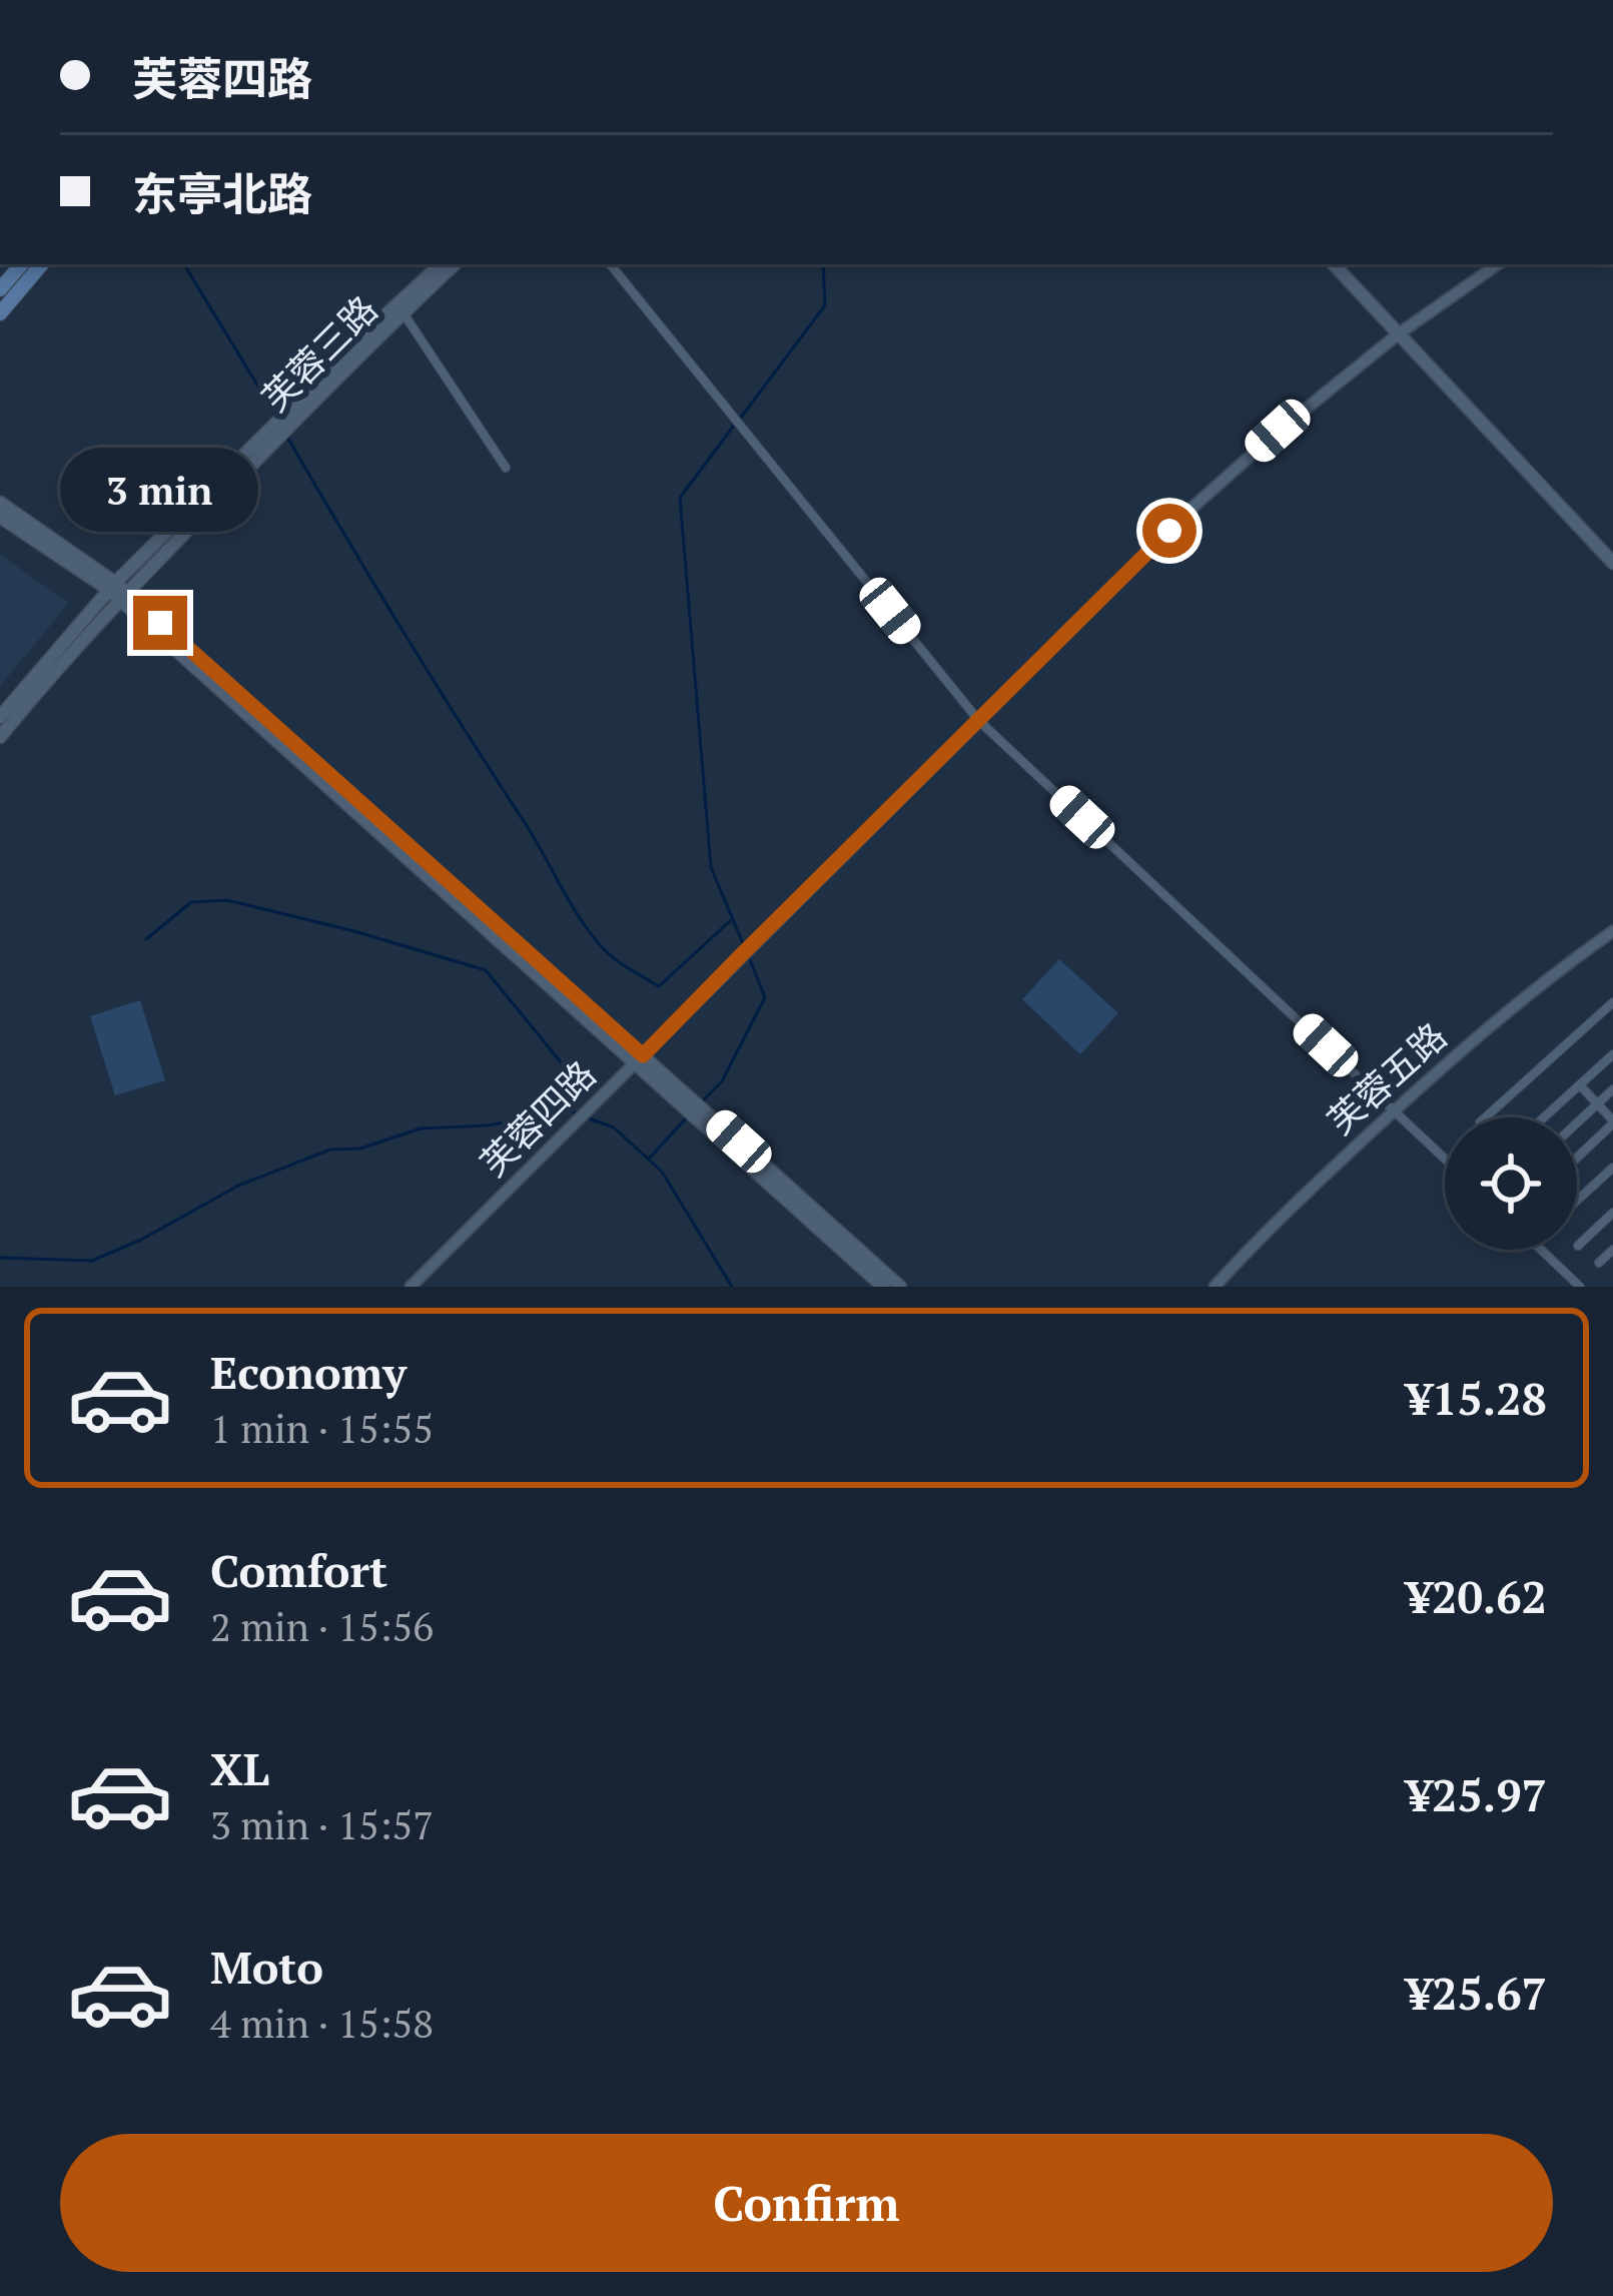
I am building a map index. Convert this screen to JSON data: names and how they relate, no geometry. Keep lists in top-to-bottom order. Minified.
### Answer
{"streets":{"main road":["芙蓉三路"],"street":["芙蓉五路","芙蓉四路"]},"page":{"banner":["芙蓉四路","东亭北路"],"bubble":"3 min","list":[{"name":"Economy","note":"1 min · 15:55","value":"¥15.28"},{"name":"Comfort","note":"2 min · 15:56","value":"¥20.62"},{"name":"XL","note":"3 min · 15:57","value":"¥25.97"},{"name":"Moto","note":"4 min · 15:58","value":"¥25.67"}],"buttons":"Confirm"}}
